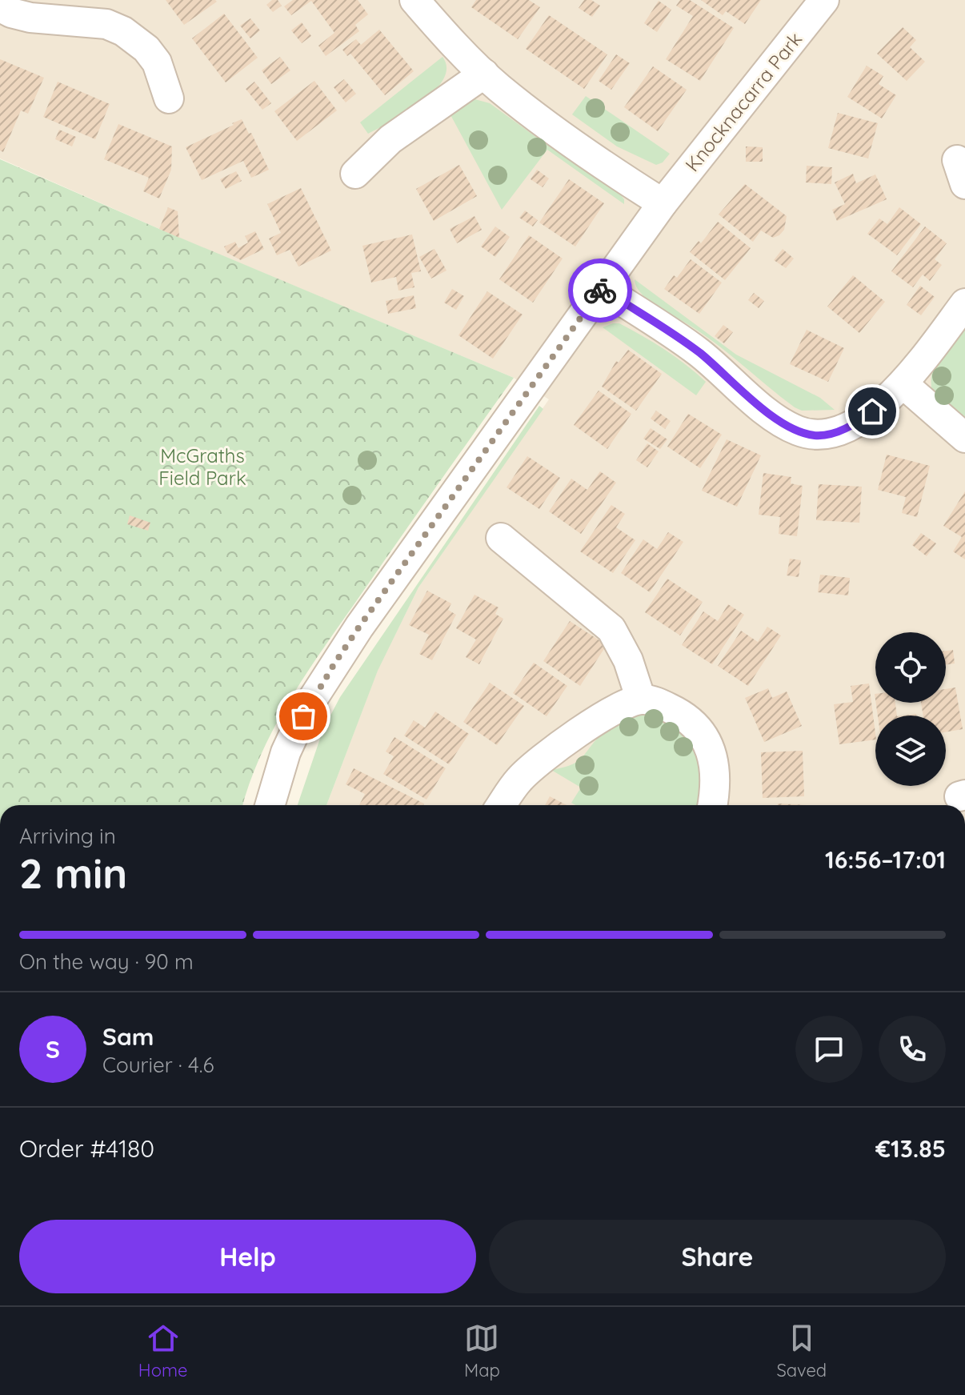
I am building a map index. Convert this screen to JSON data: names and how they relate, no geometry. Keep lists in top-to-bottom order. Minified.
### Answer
{"streets":{"street":["Knocknacarra Park"]},"parks":["McGraths Field Park"],"page":{"heading":["2 min","Arriving in","16:56–17:01"],"panel":["Sam","Courier · 4.6","Order #4180","€13.85"],"bar":"On the way · 90 m","round":"S","buttons":["Help","Share"],"tabs":["Home","Map","Saved"]}}
